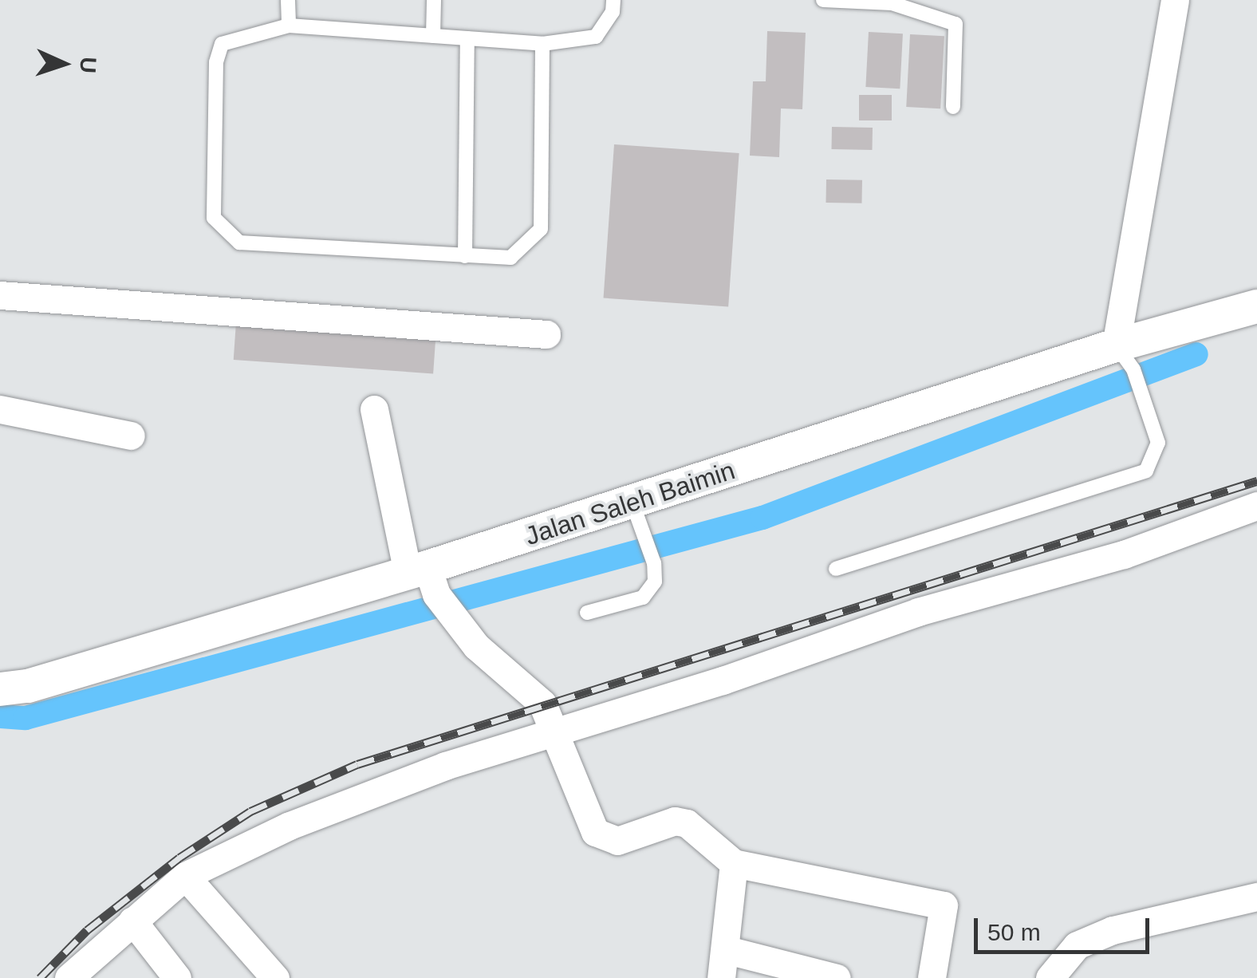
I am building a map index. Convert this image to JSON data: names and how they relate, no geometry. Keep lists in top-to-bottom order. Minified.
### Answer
{"streets":{"street":["Jalan Saleh Baimin"]},"scale_bar":"50 m","north":"right"}
